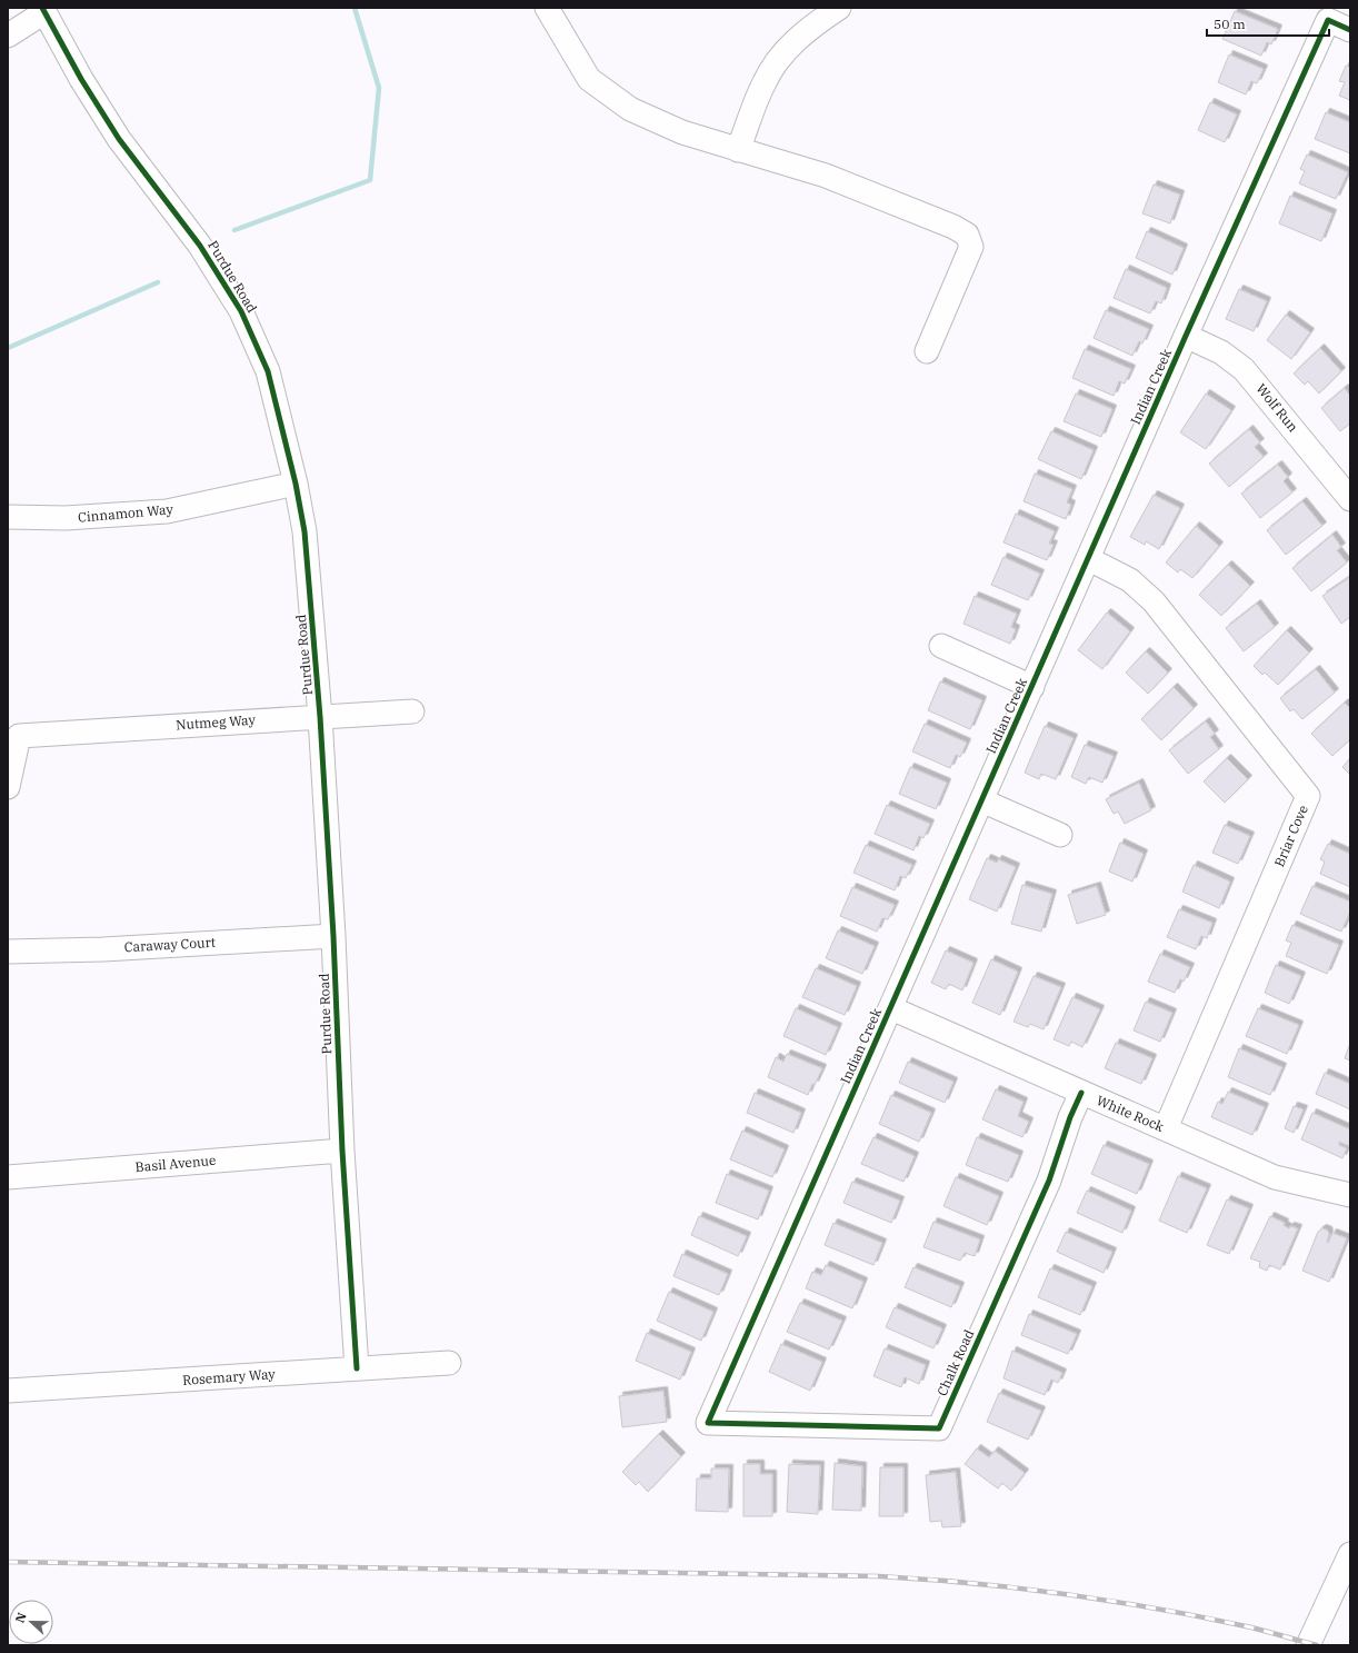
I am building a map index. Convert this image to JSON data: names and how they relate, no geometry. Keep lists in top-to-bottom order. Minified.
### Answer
{"streets":{"street":["Purdue Road","Indian Creek","Wolf Run","Cinnamon Way","Nutmeg Way","Briar Cove","Caraway Court","White Rock","Basil Avenue","Chalk Road","Rosemary Way"]},"crossings":[["Purdue Road","Cinnamon Way"],["Purdue Road","Nutmeg Way"],["Purdue Road","Caraway Court"],["Purdue Road","Basil Avenue"],["Purdue Road","Rosemary Way"],["Indian Creek","Wolf Run"],["Indian Creek","Briar Cove"],["Indian Creek","White Rock"],["Indian Creek","Chalk Road"],["Briar Cove","White Rock"],["White Rock","Chalk Road"]],"scale_bar":"50 m","north":"left"}
